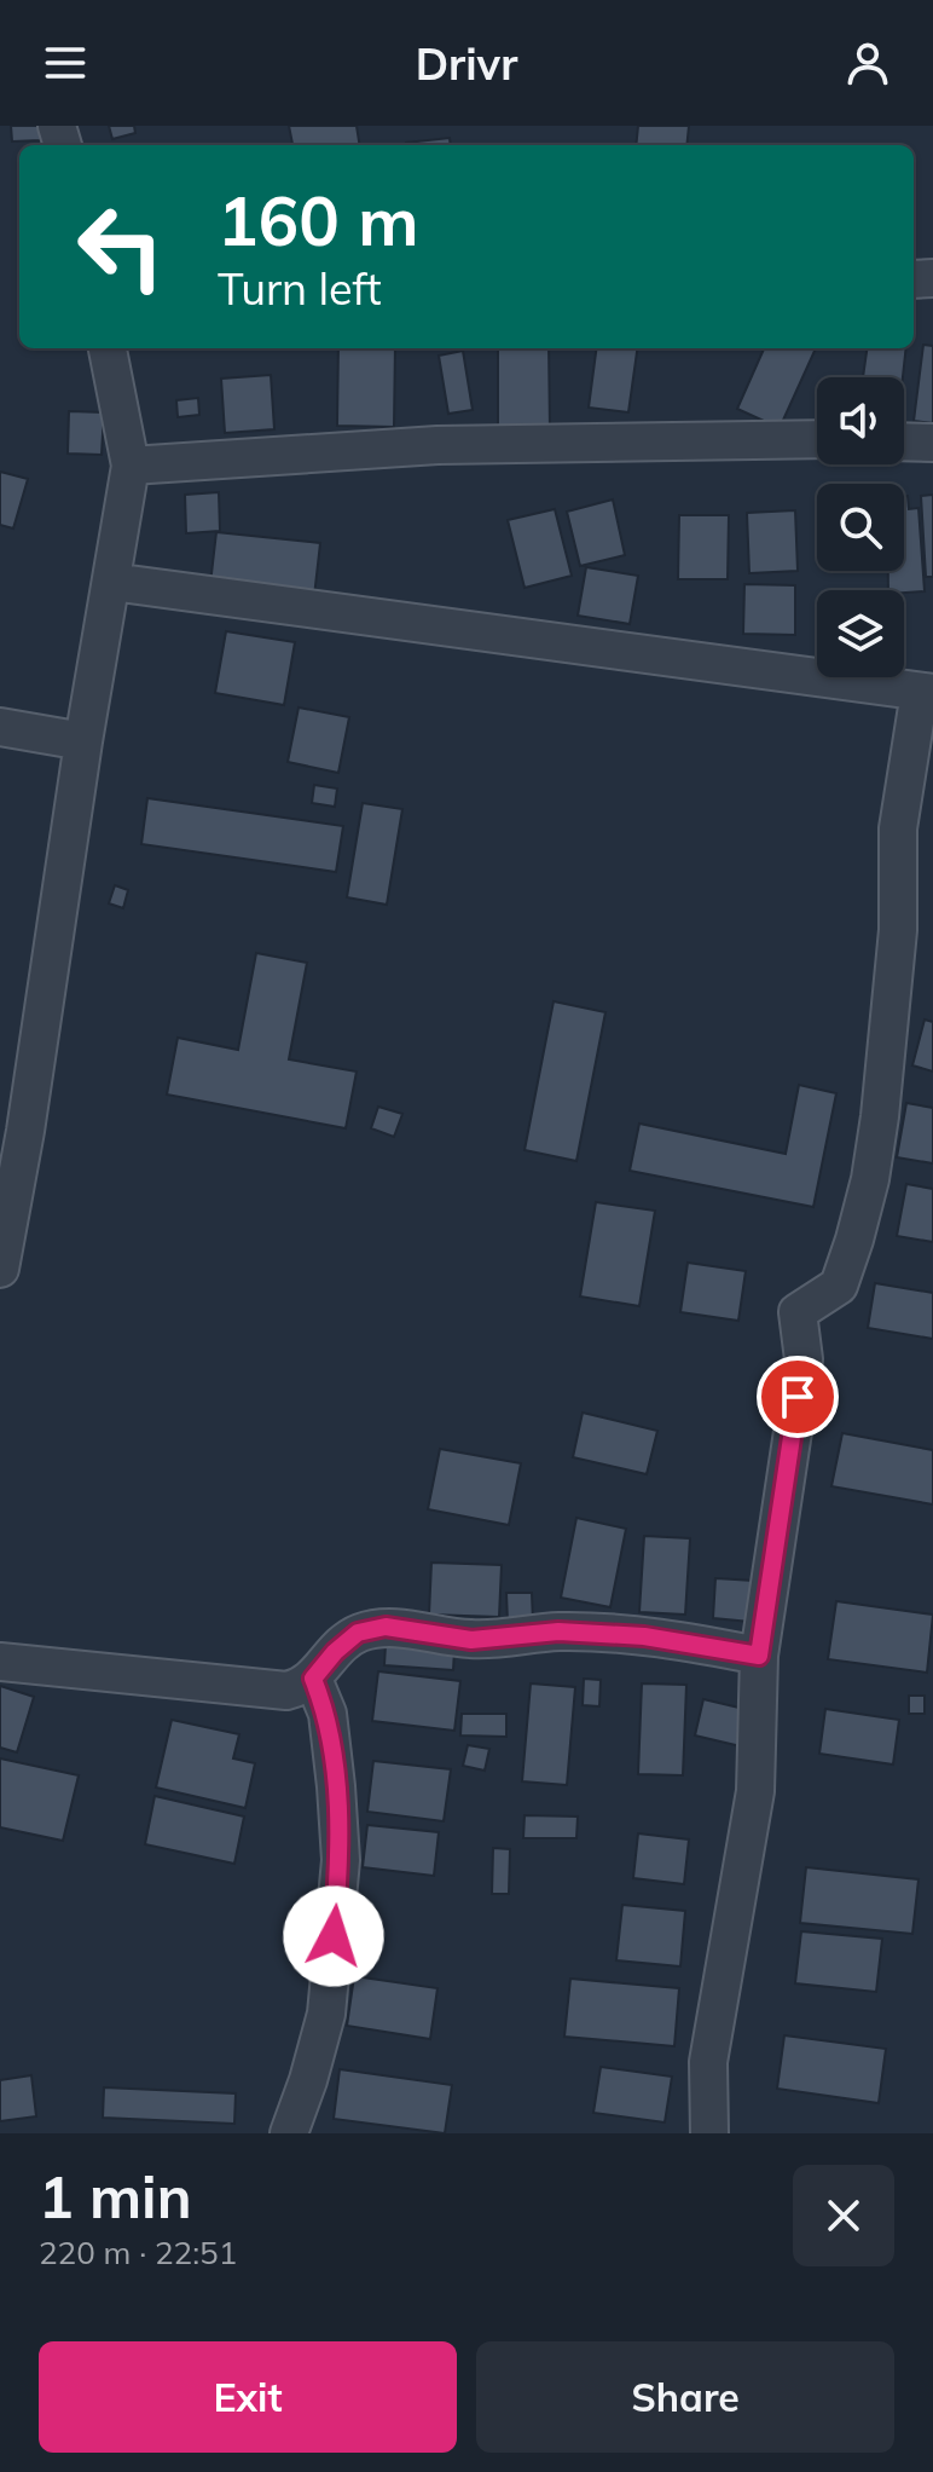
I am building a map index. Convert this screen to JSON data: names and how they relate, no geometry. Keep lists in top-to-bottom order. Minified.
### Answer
{"page":{"header":"Drivr","turn":["160 m","Turn left"],"heading":["1 min","220 m · 22:51"],"buttons":["Exit","Share"]}}
